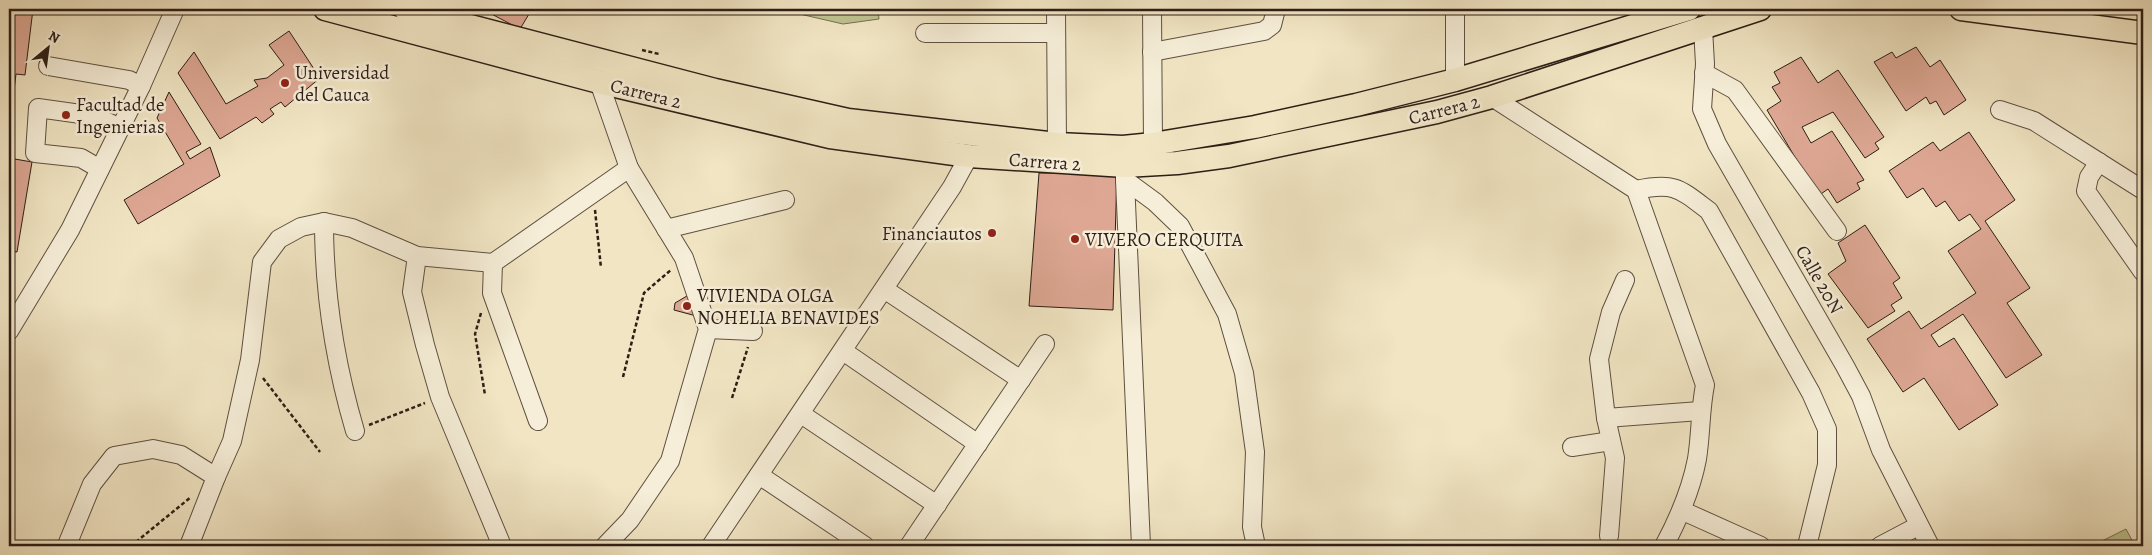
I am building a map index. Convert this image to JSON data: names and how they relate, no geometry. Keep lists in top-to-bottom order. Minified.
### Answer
{"streets":{"main road":["Carrera 2"],"street":["Calle 20N"]},"crossings":[["Carrera 2","Calle 20N"]],"places":["Universidad del Cauca","Facultad de Ingenierias","Financiautos","VIVERO CERQUITA","VIVIENDA OLGA NOHELIA BENAVIDES"],"north":"top right"}
